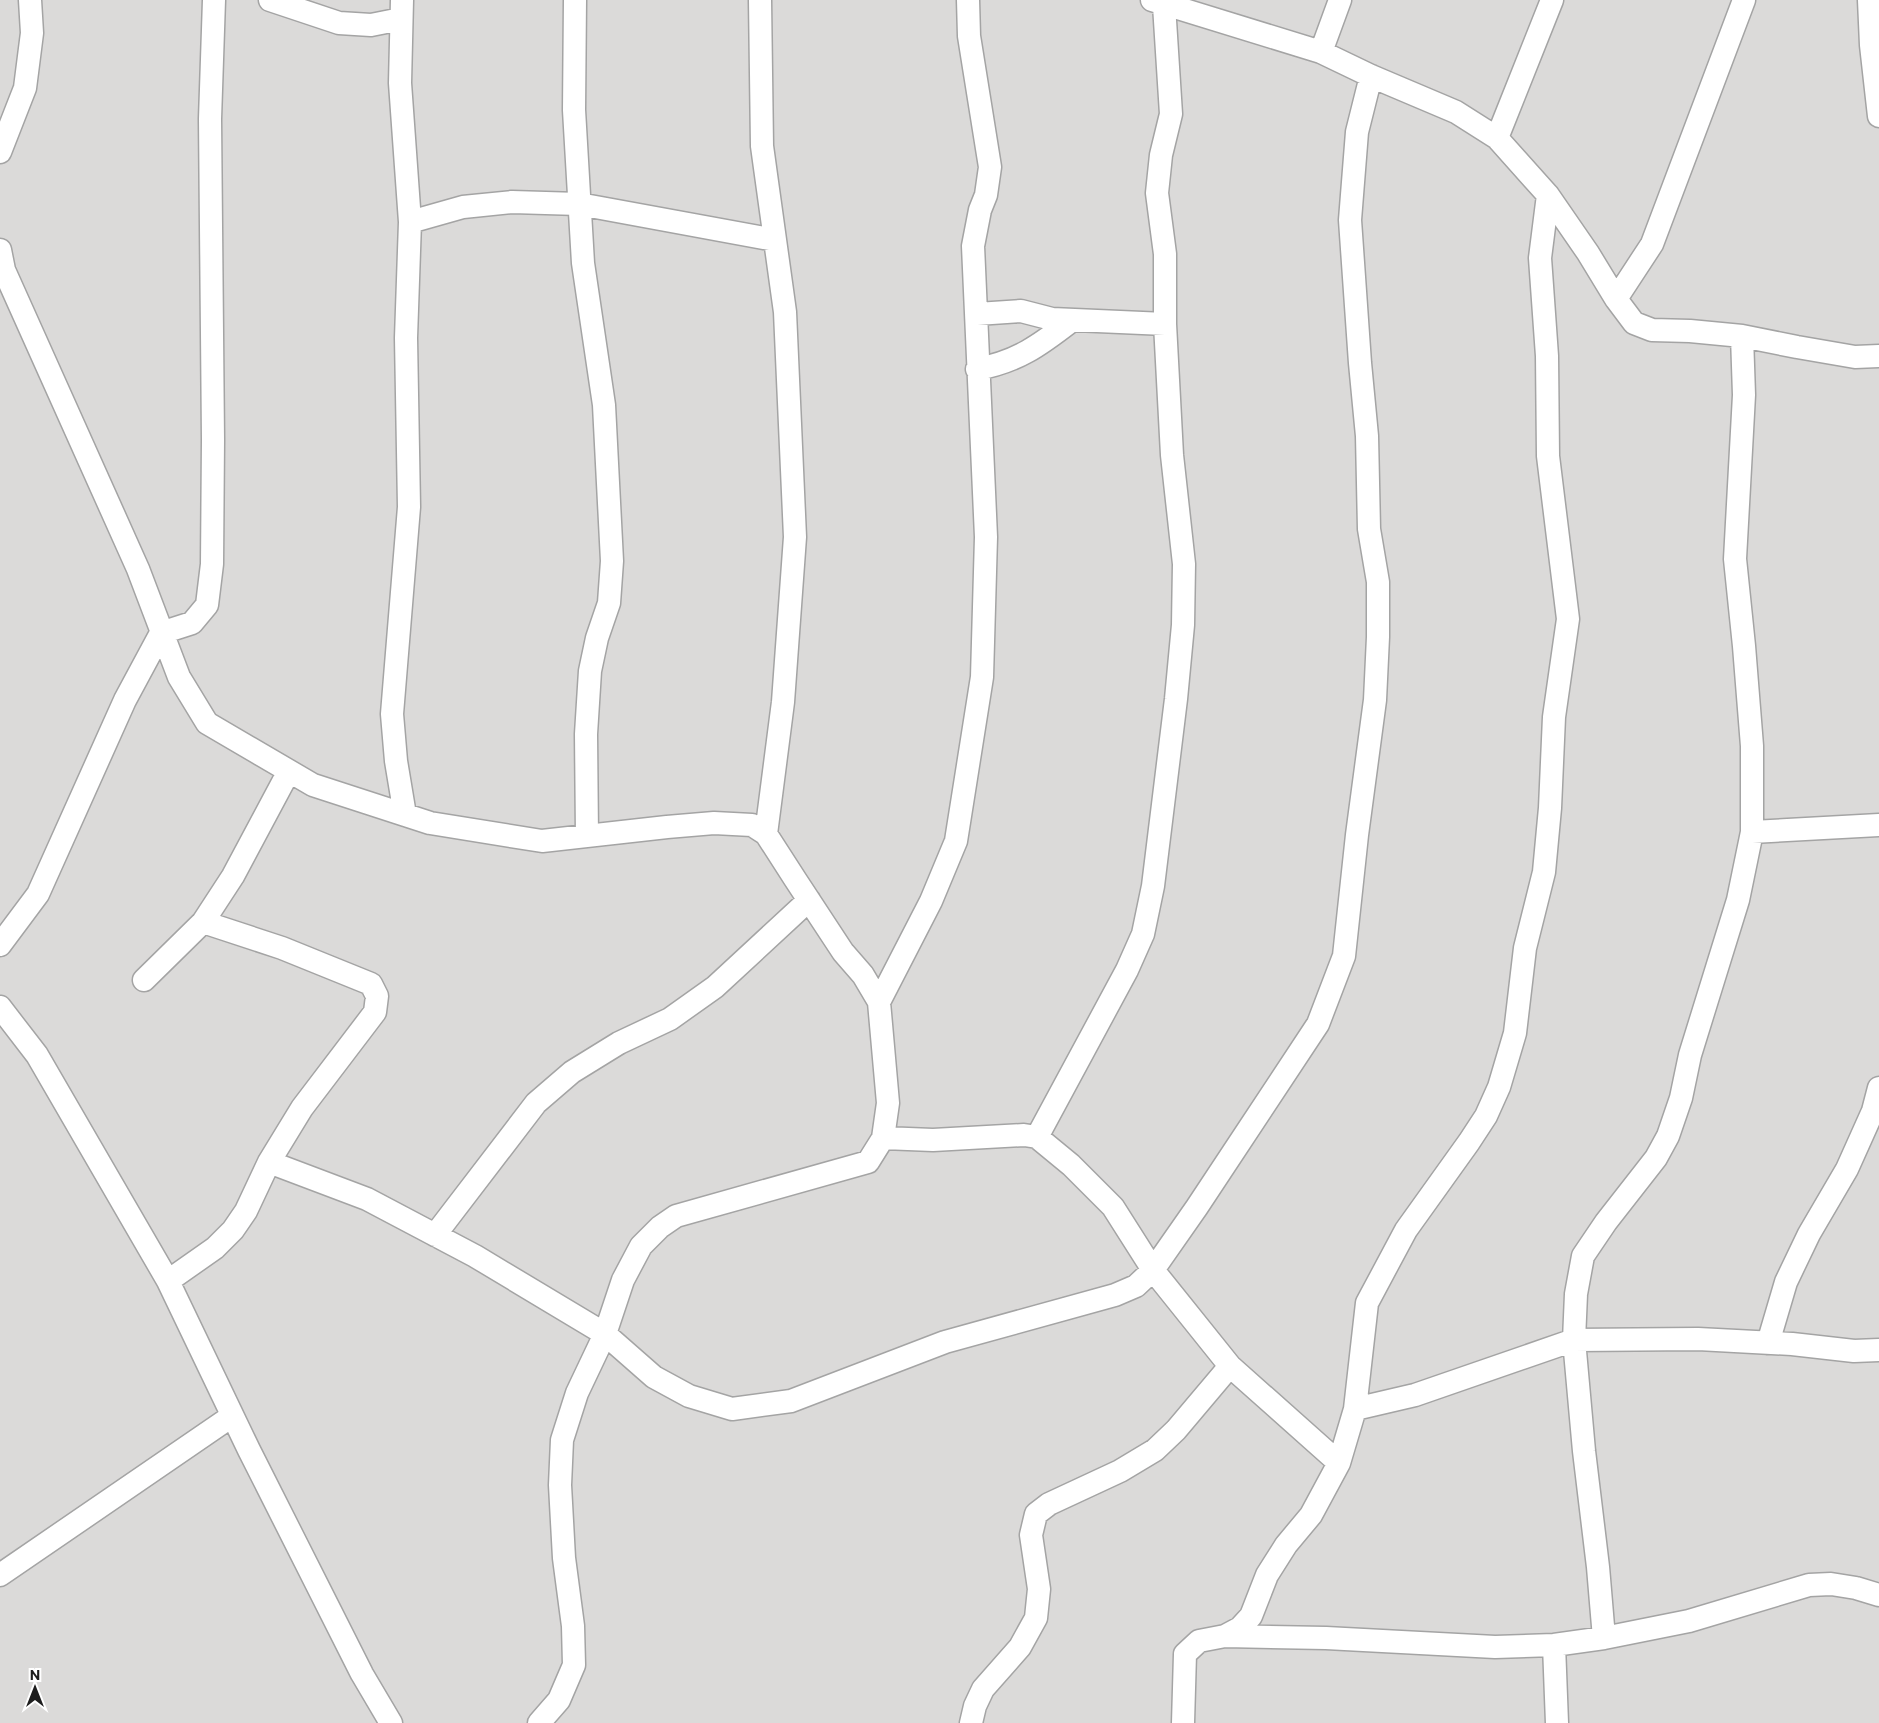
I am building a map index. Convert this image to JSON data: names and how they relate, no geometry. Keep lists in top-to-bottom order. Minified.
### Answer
{"north":"top"}
